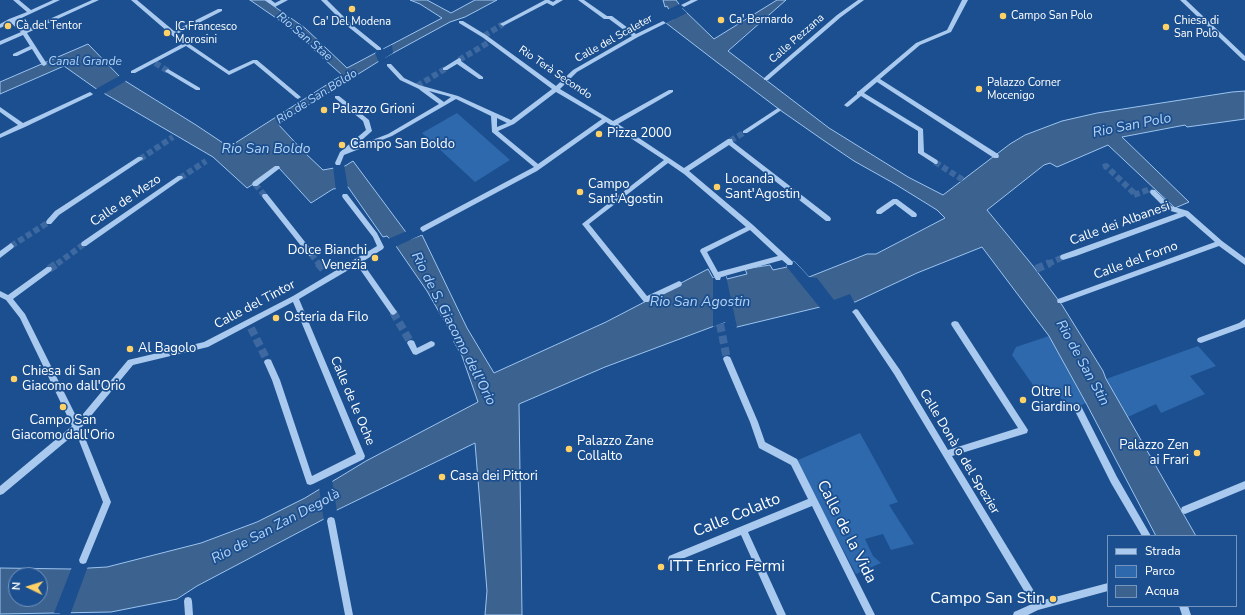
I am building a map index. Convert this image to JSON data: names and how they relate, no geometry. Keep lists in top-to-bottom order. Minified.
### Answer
{"streets":{"street":["Calle del Scaleter","Calle Pezzana","Rio Terà Secondo","Calle de Mezo","Calle dei Albanesi","Calle del Forno","Calle del Tintor","Calle de le Oche","Calle Donà o del Spezier","Calle Colalto","Calle de la Vida"]},"crossings":[["Calle del Scaleter","Rio Terà Secondo"],["Calle del Tintor","Calle de le Oche"],["Calle Colalto","Calle de la Vida"]],"water":["Rio San Stae","Canal Grande","Rio de San Boldo","Rio San Polo","Rio San Boldo","Rio San Agostin","Rio de S. Giacomo dell'Orio","Rio de San Stin","Rio de San Zan Degolà"],"places":["Ca' Del Modena","Campo San Polo","Ca' Bernardo","Cà del Tentor","Chiesa di San Polo","IC Francesco Morosini","Palazzo Corner Mocenigo","Palazzo Grioni","Pizza 2000","Campo San Boldo","Locanda Sant'Agostin","Campo Sant'Agostin","Dolce Bianchi Venezia","Osteria da Filo","Al Bagolo","Chiesa di San Giacomo dall'Orio","Oltre Il Giardino","Campo San Giacomo dall'Orio","Palazzo Zane Collalto","Palazzo Zen ai Frari","Casa dei Pittori","ITT Enrico Fermi","Campo San Stin"],"legend":["Strada","Parco","Acqua"],"north":"left"}
